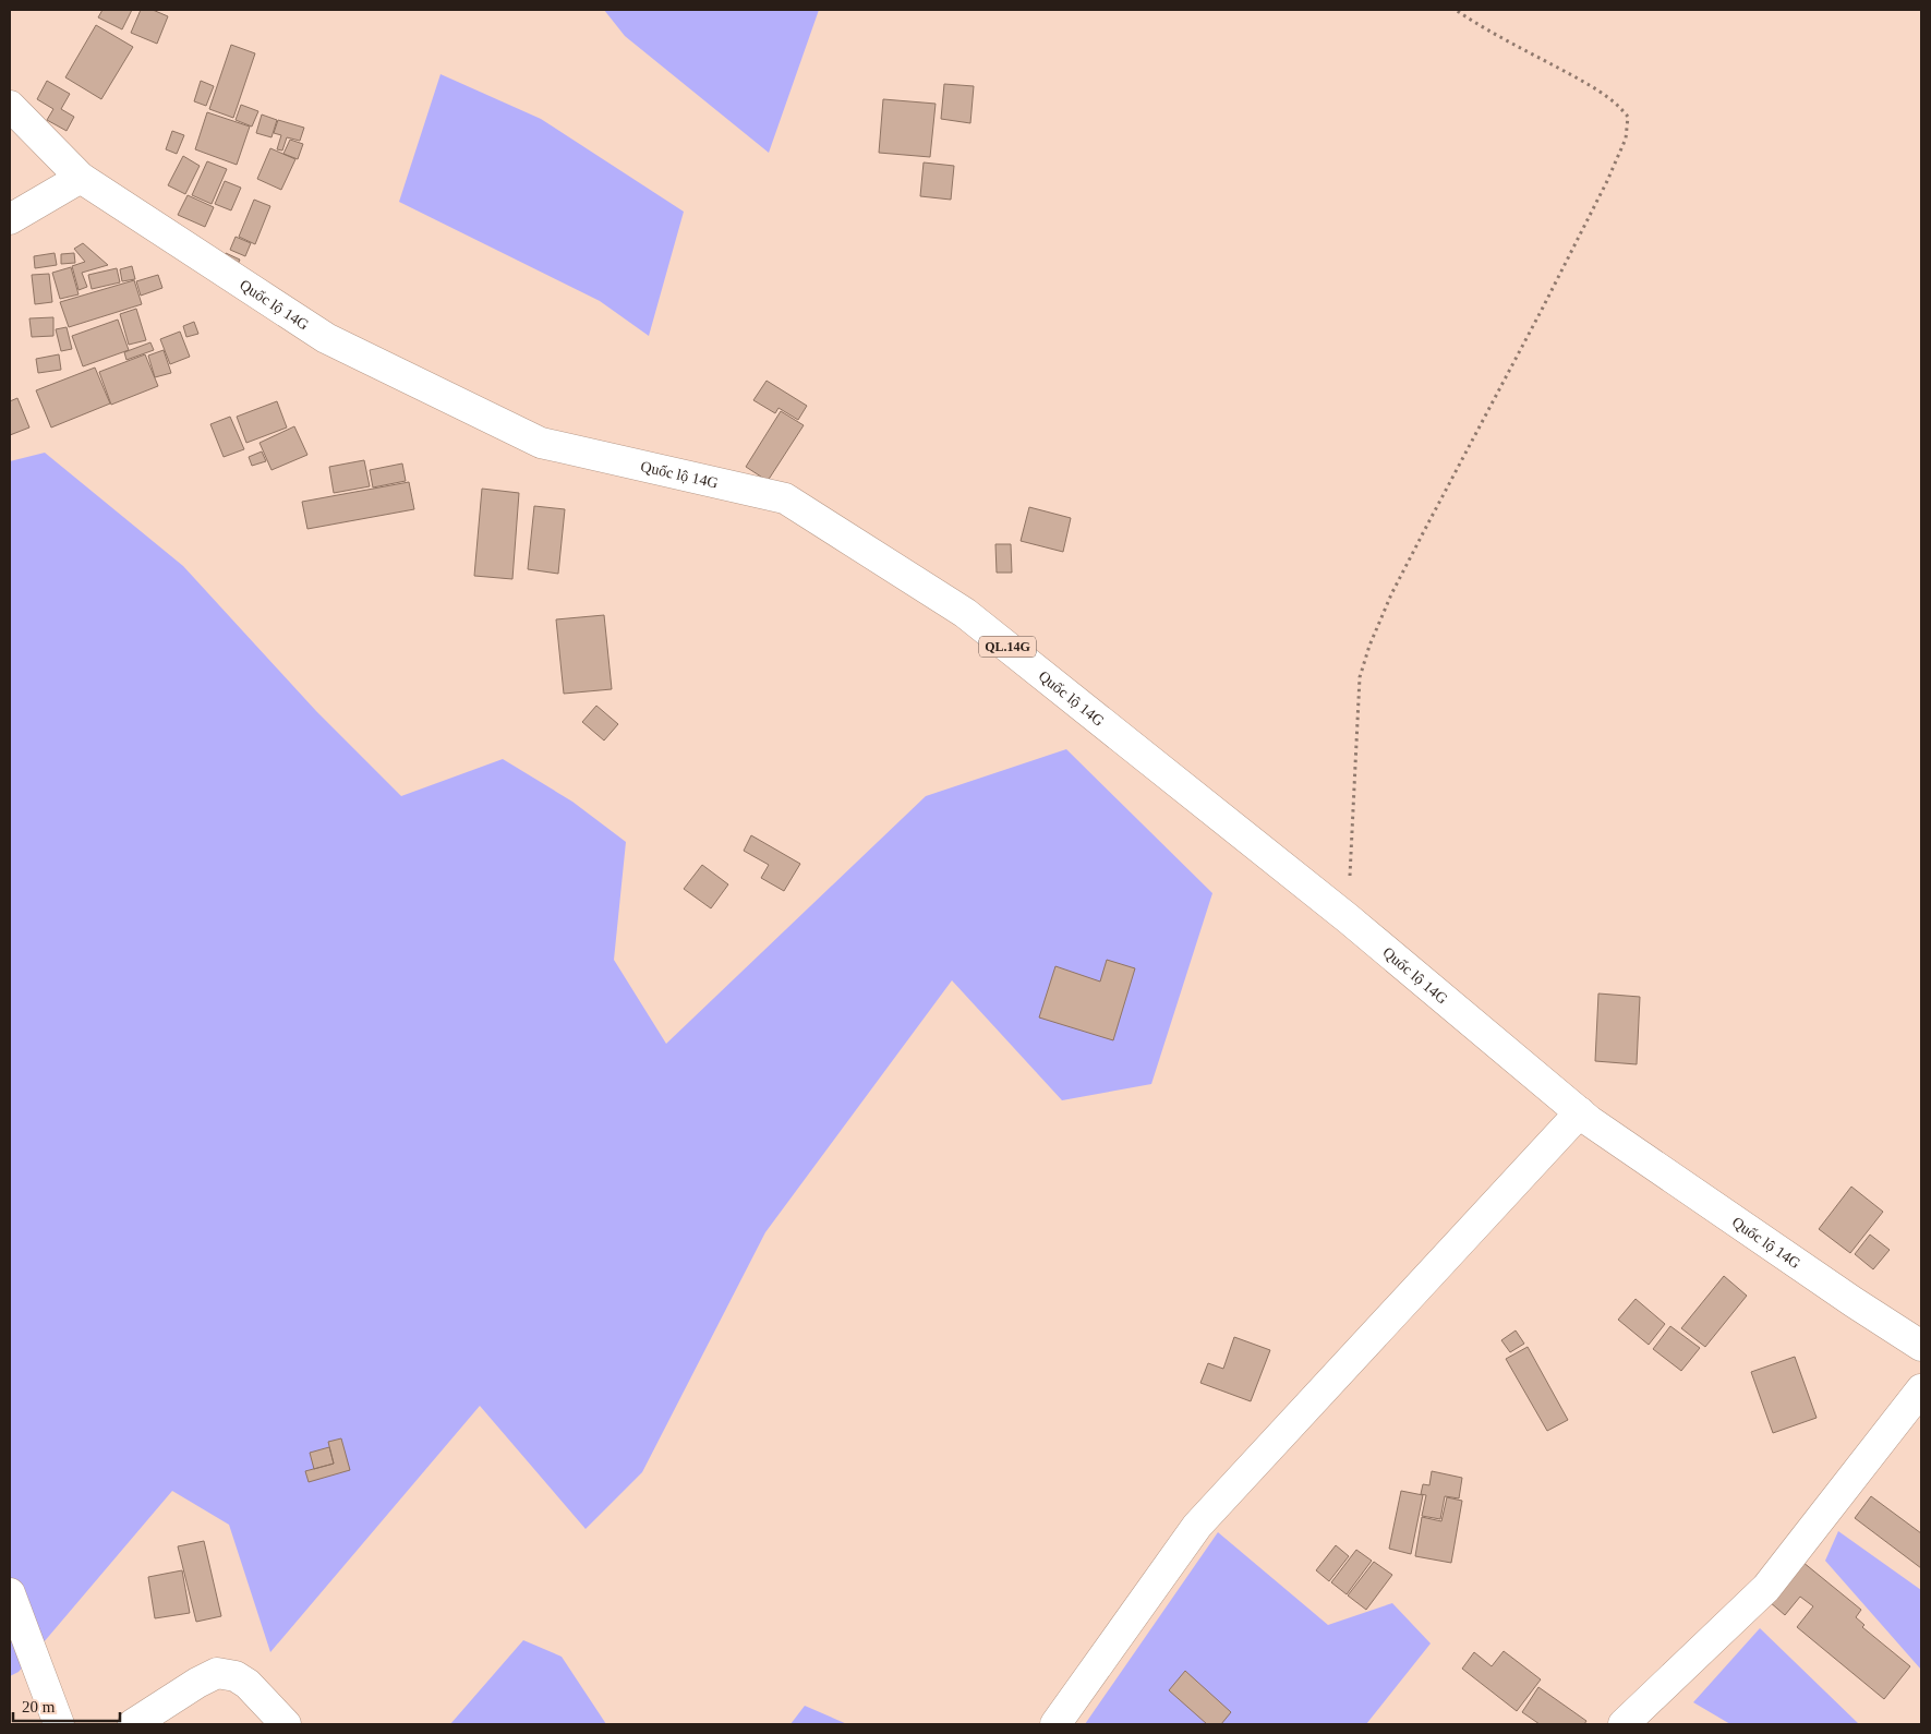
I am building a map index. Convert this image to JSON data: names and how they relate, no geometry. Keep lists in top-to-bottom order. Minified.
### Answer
{"streets":{"main road":["Quốc lộ 14G","QL.14G"]},"scale_bar":"20 m"}
